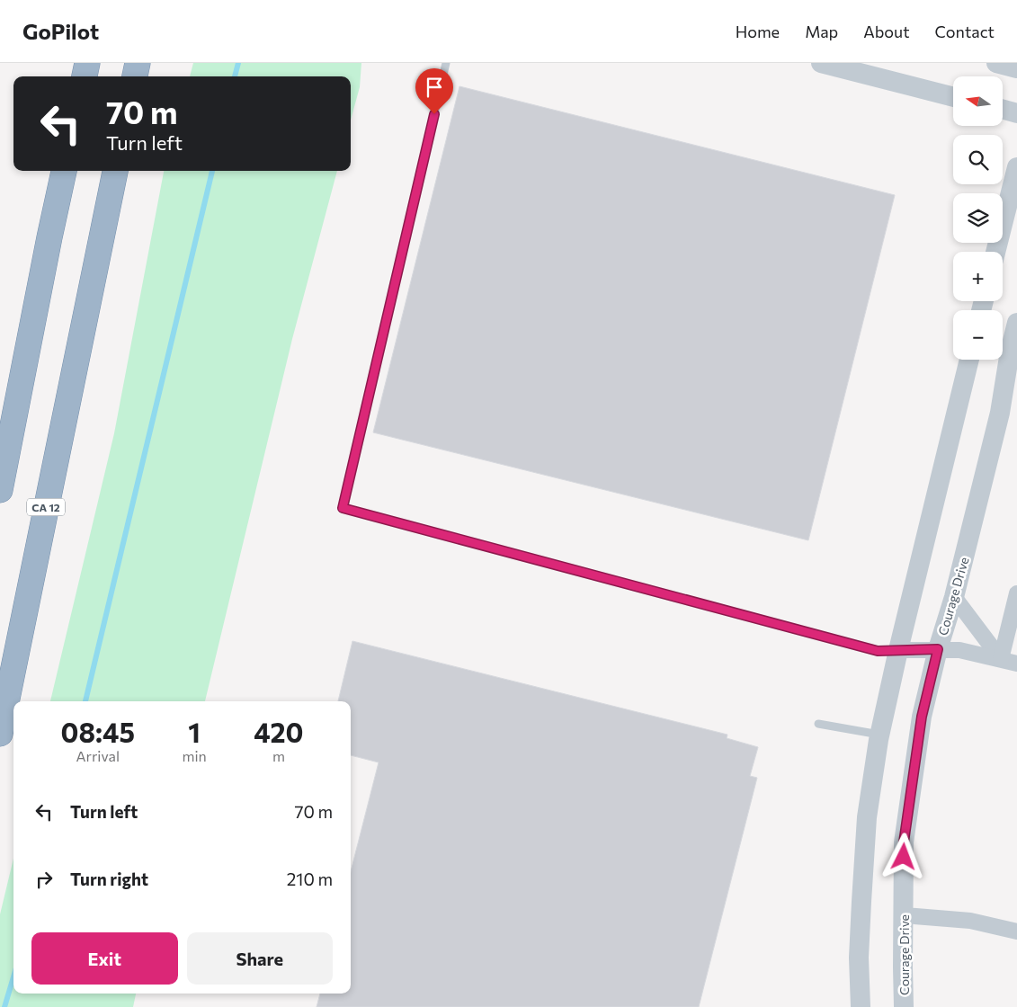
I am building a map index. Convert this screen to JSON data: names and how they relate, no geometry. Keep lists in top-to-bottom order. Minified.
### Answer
{"streets":{"highway":["CA 12"],"street":["Courage Drive"]},"north":"left","page":{"header":"GoPilot","nav":["Home","Map","About","Contact"],"map_buttons":["+","−"],"turn":["70 m","Turn left"],"eta":["08:45","Arrival","1","min","420","m"],"list":[{"name":"Turn left","value":"70 m"},{"name":"Turn right","value":"210 m"}],"buttons":["Exit","Share"]}}
